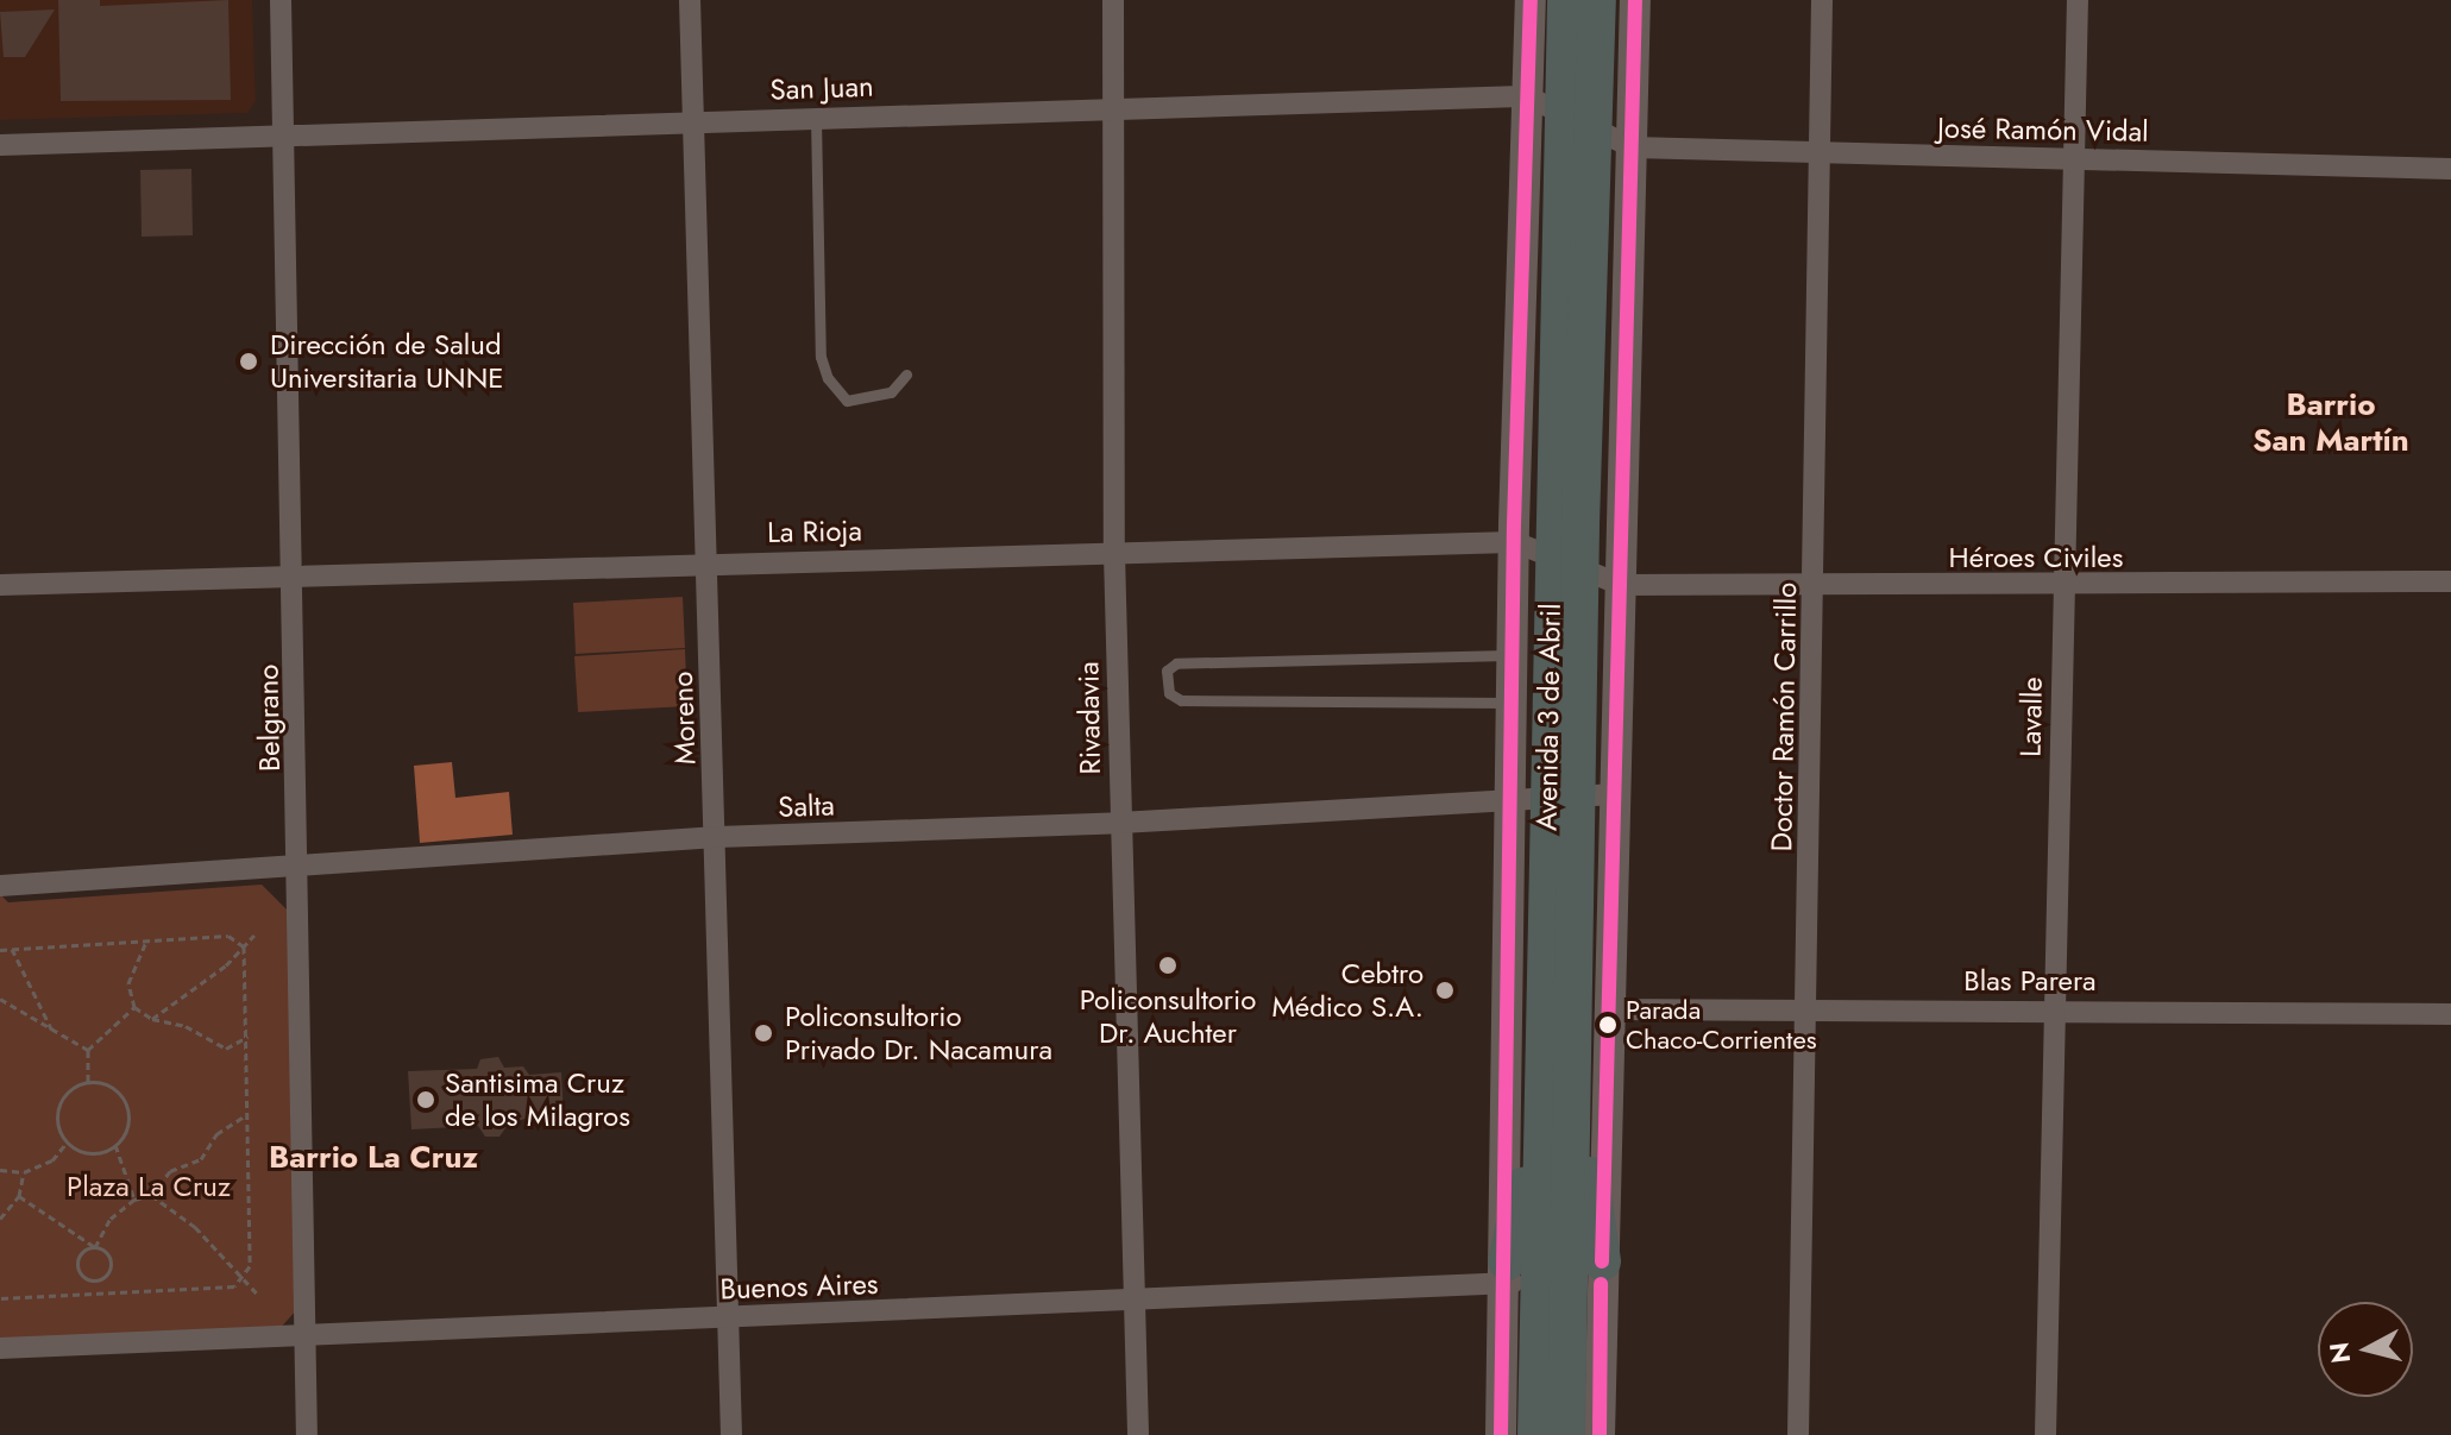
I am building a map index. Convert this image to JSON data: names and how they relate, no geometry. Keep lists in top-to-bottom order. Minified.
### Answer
{"streets":{"highway":["Avenida 3 de Abril"],"street":["San Juan","José Ramón Vidal","La Rioja","Héroes Civiles","Doctor Ramón Carrillo","Lavalle","Belgrano","Moreno","Rivadavia","Salta","Blas Parera","Buenos Aires"]},"crossings":[["San Juan","Avenida 3 de Abril"],["San Juan","Belgrano"],["San Juan","Moreno"],["San Juan","Rivadavia"],["José Ramón Vidal","Avenida 3 de Abril"],["José Ramón Vidal","Doctor Ramón Carrillo"],["José Ramón Vidal","Lavalle"],["La Rioja","Héroes Civiles"],["La Rioja","Avenida 3 de Abril"],["La Rioja","Belgrano"],["La Rioja","Moreno"],["La Rioja","Rivadavia"],["Héroes Civiles","Avenida 3 de Abril"],["Héroes Civiles","Doctor Ramón Carrillo"],["Héroes Civiles","Lavalle"],["Avenida 3 de Abril","Salta"],["Avenida 3 de Abril","Blas Parera"],["Avenida 3 de Abril","Buenos Aires"],["Doctor Ramón Carrillo","Blas Parera"],["Lavalle","Blas Parera"],["Belgrano","Salta"],["Belgrano","Buenos Aires"],["Moreno","Salta"],["Moreno","Buenos Aires"],["Rivadavia","Salta"],["Rivadavia","Buenos Aires"]],"districts":["Barrio San Martín","Barrio La Cruz"],"parks":["Plaza La Cruz"],"places":["Dirección de Salud Universitaria UNNE","Policonsultorio Dr. Auchter","Cebtro Médico S.A.","Parada Chaco-Corrientes","Policonsultorio Privado Dr. Nacamura","Santisima Cruz de los Milagros"],"north":"left"}
